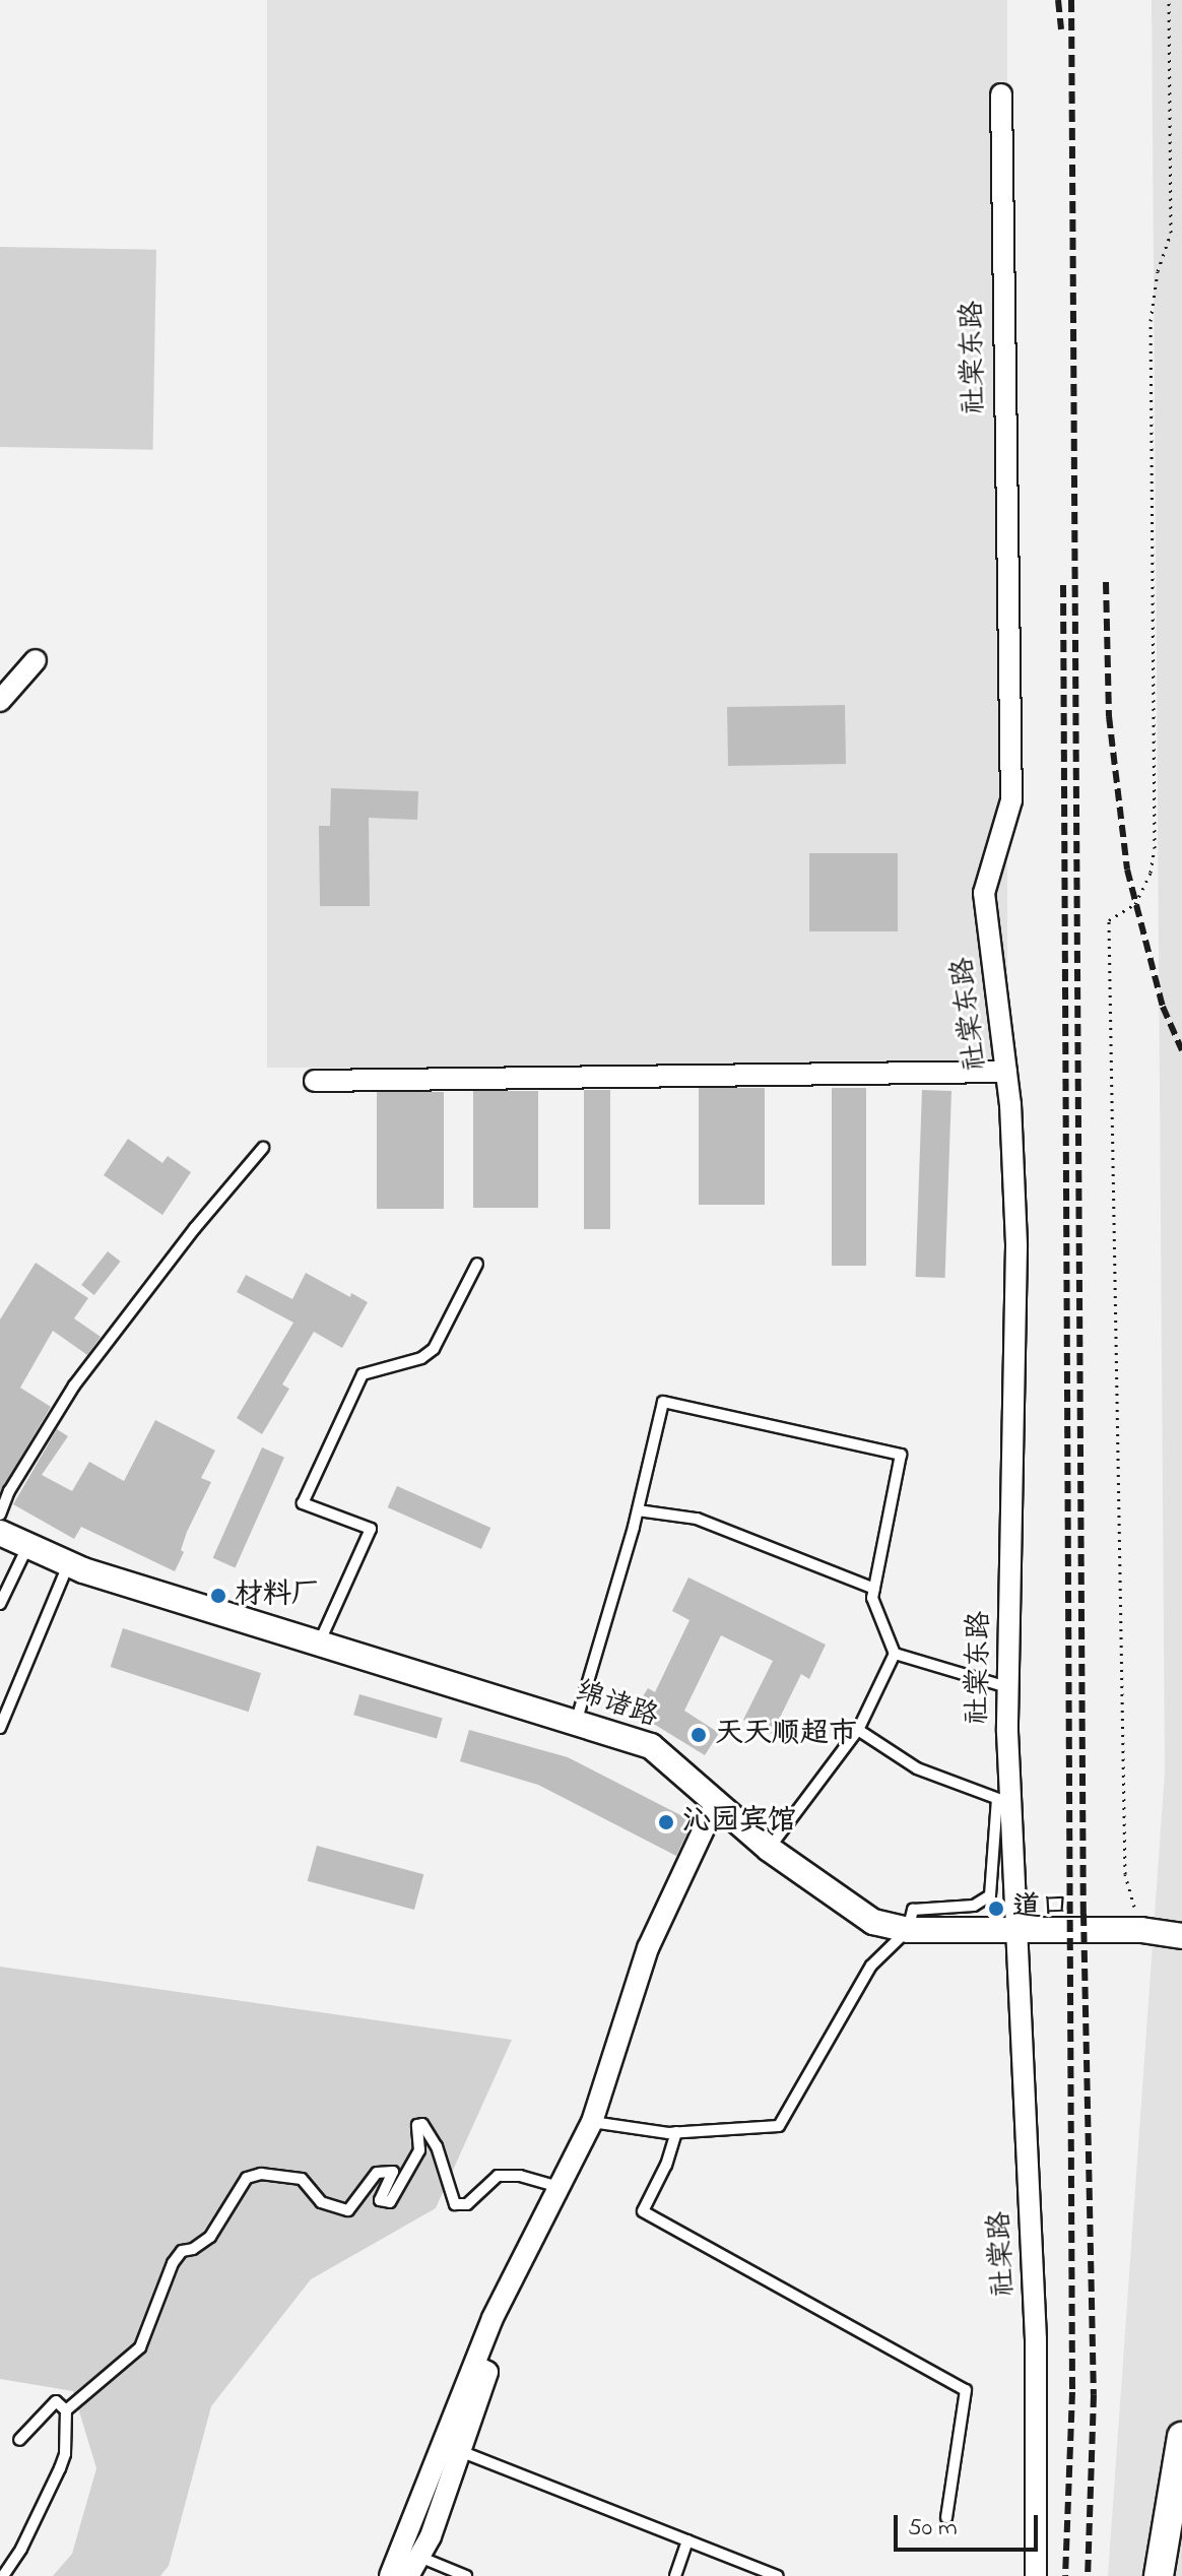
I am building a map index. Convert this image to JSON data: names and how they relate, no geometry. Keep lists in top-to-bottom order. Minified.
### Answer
{"streets":{"street":["社棠东路","绵诸路","社棠路"]},"crossings":[["社棠东路","绵诸路"],["社棠东路","社棠路"],["绵诸路","社棠路"]],"places":["材料厂","天天顺超市","沁园宾馆","道口"],"scale_bar":"50 m"}
